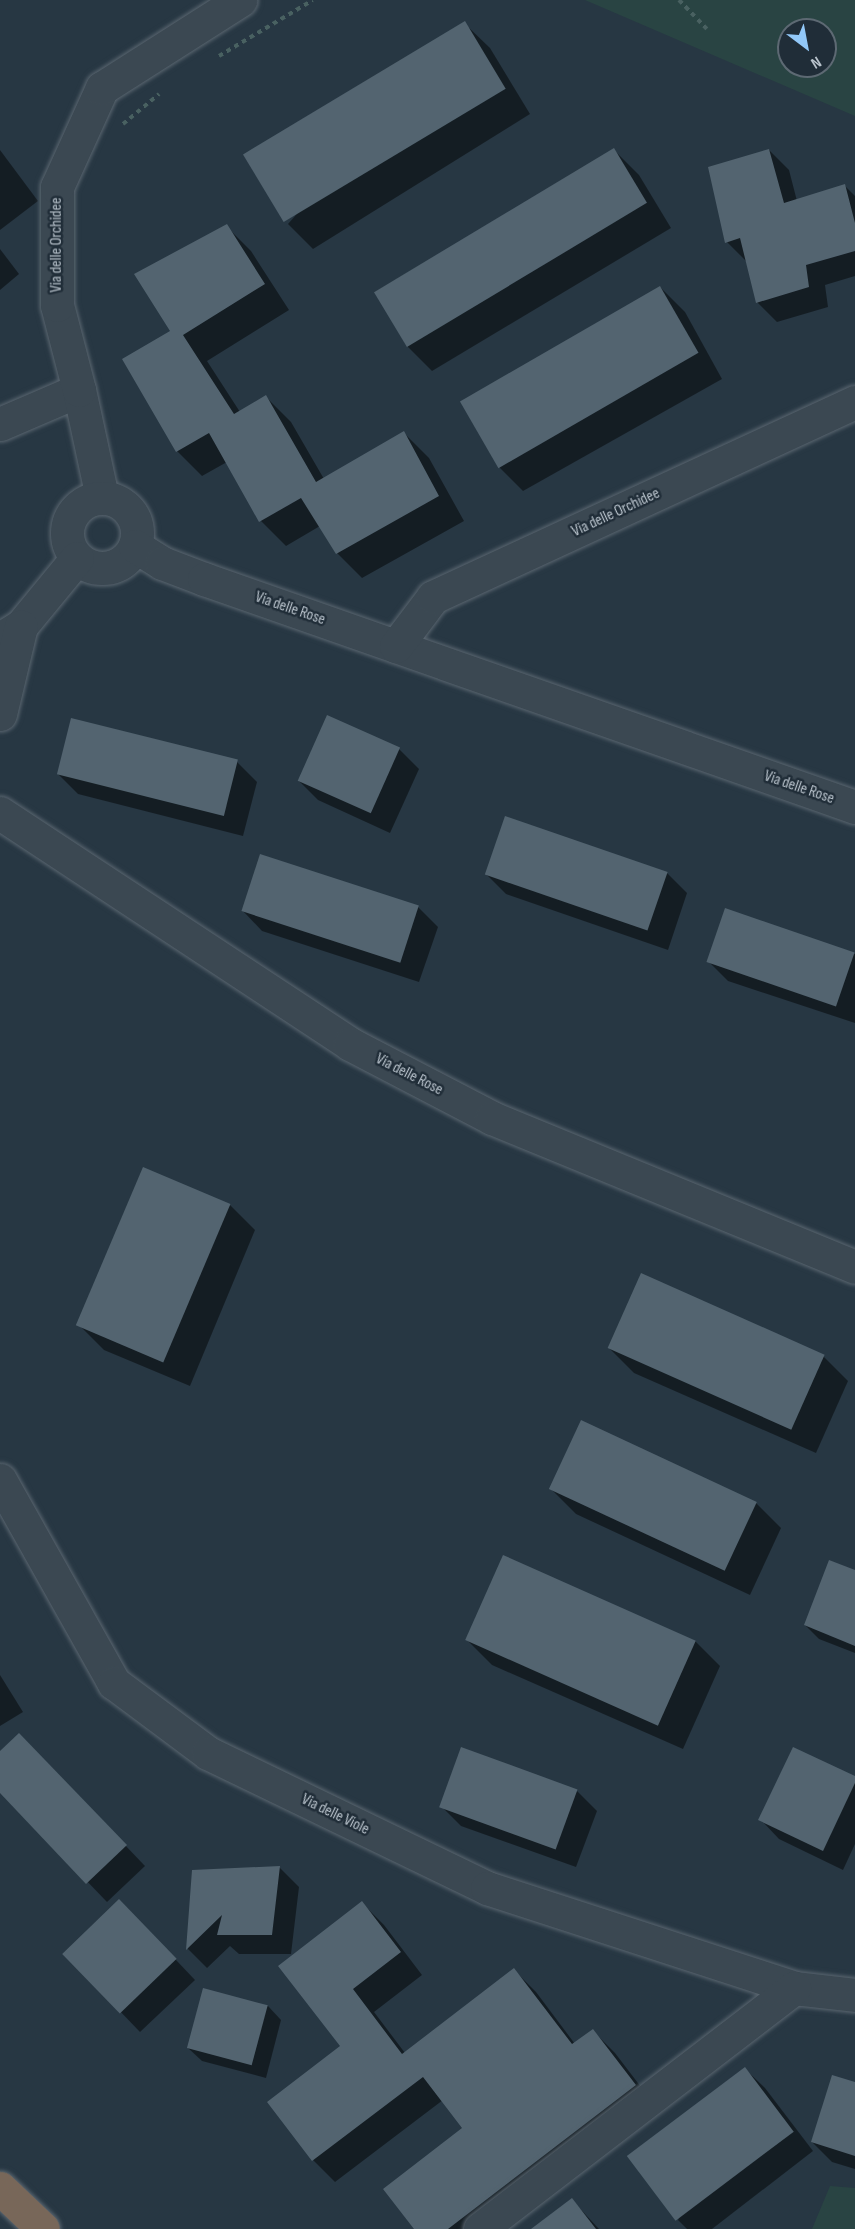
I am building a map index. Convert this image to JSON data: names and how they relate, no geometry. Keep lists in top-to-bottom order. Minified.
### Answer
{"streets":{"street":["Via delle Orchidee","Via delle Rose","Via delle Viole"]},"crossings":[["Via delle Orchidee","Via delle Rose"]],"north":"bottom right"}
